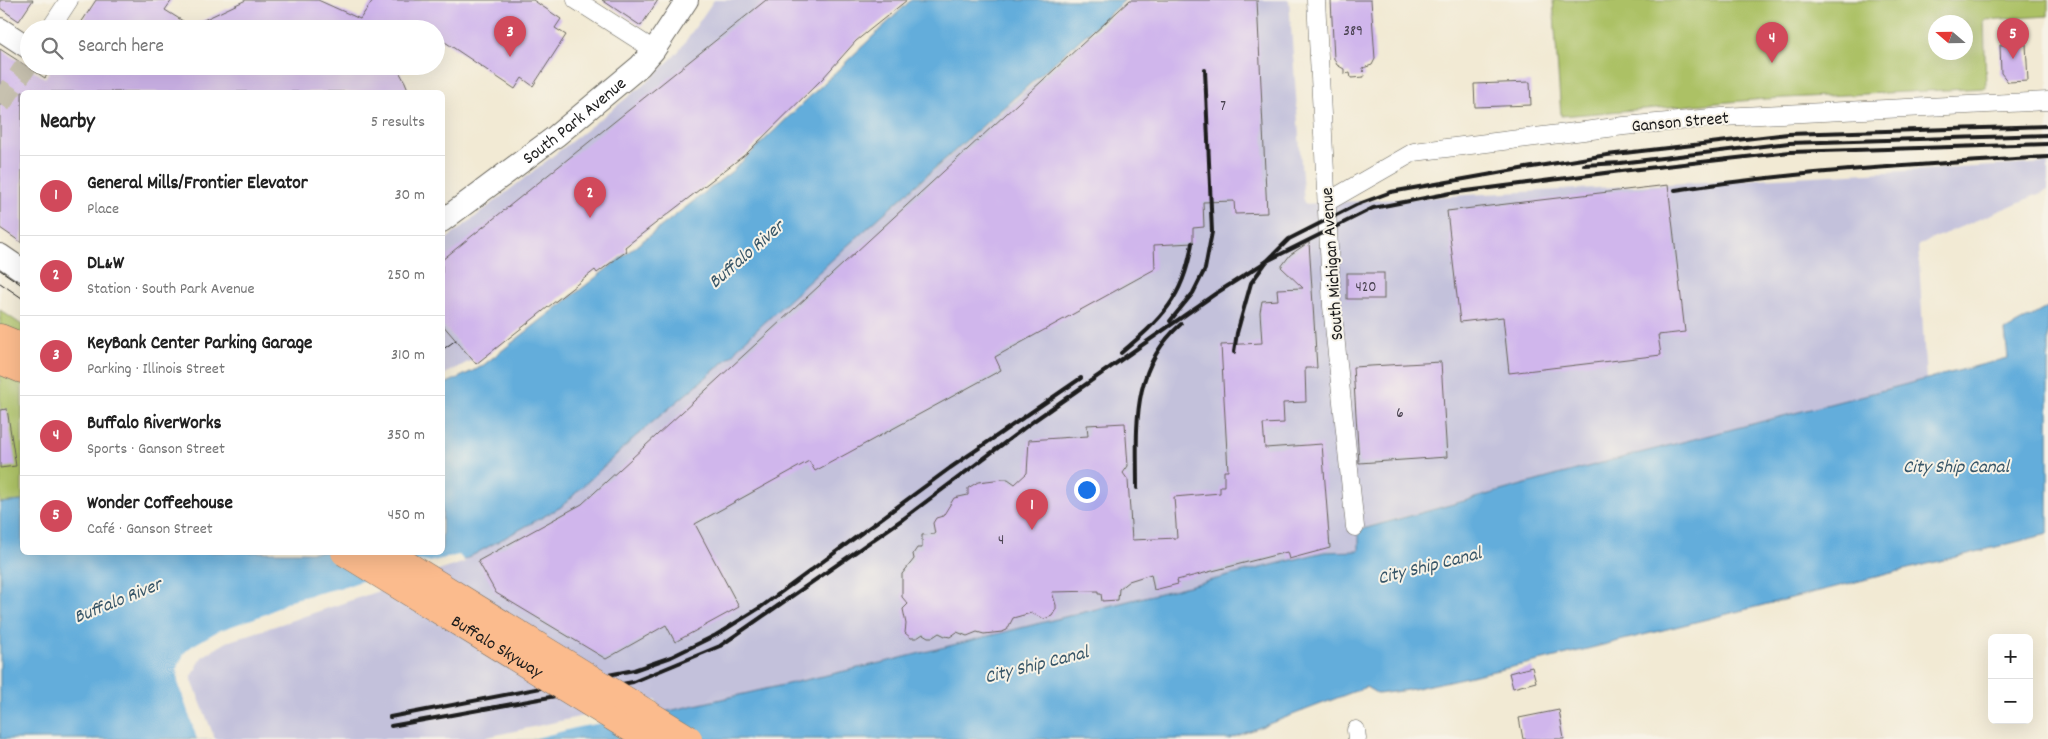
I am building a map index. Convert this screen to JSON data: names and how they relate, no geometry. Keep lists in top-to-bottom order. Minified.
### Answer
{"streets":{"highway":["Buffalo Skyway"],"street":["South Park Avenue","Ganson Street","South Michigan Avenue"]},"crossings":[["Ganson Street","South Michigan Avenue"]],"water":["Buffalo River","City Ship Canal"],"house_numbers":["389","7","420","6","4"],"north":"left","page":{"pins":["3","5","4","2","1"],"search":"Search here","heading":["Nearby","5 results"],"list":[{"mark":"1","name":"General Mills/Frontier Elevator","note":"Place","value":"30 m"},{"mark":"2","name":"DL&W","note":"Station · South Park Avenue","value":"250 m"},{"mark":"3","name":"KeyBank Center Parking Garage","note":"Parking · Illinois Street","value":"310 m"},{"mark":"4","name":"Buffalo RiverWorks","note":"Sports · Ganson Street","value":"350 m"},{"mark":"5","name":"Wonder Coffeehouse","note":"Café · Ganson Street","value":"450 m"}],"map_buttons":["+","−"]}}
